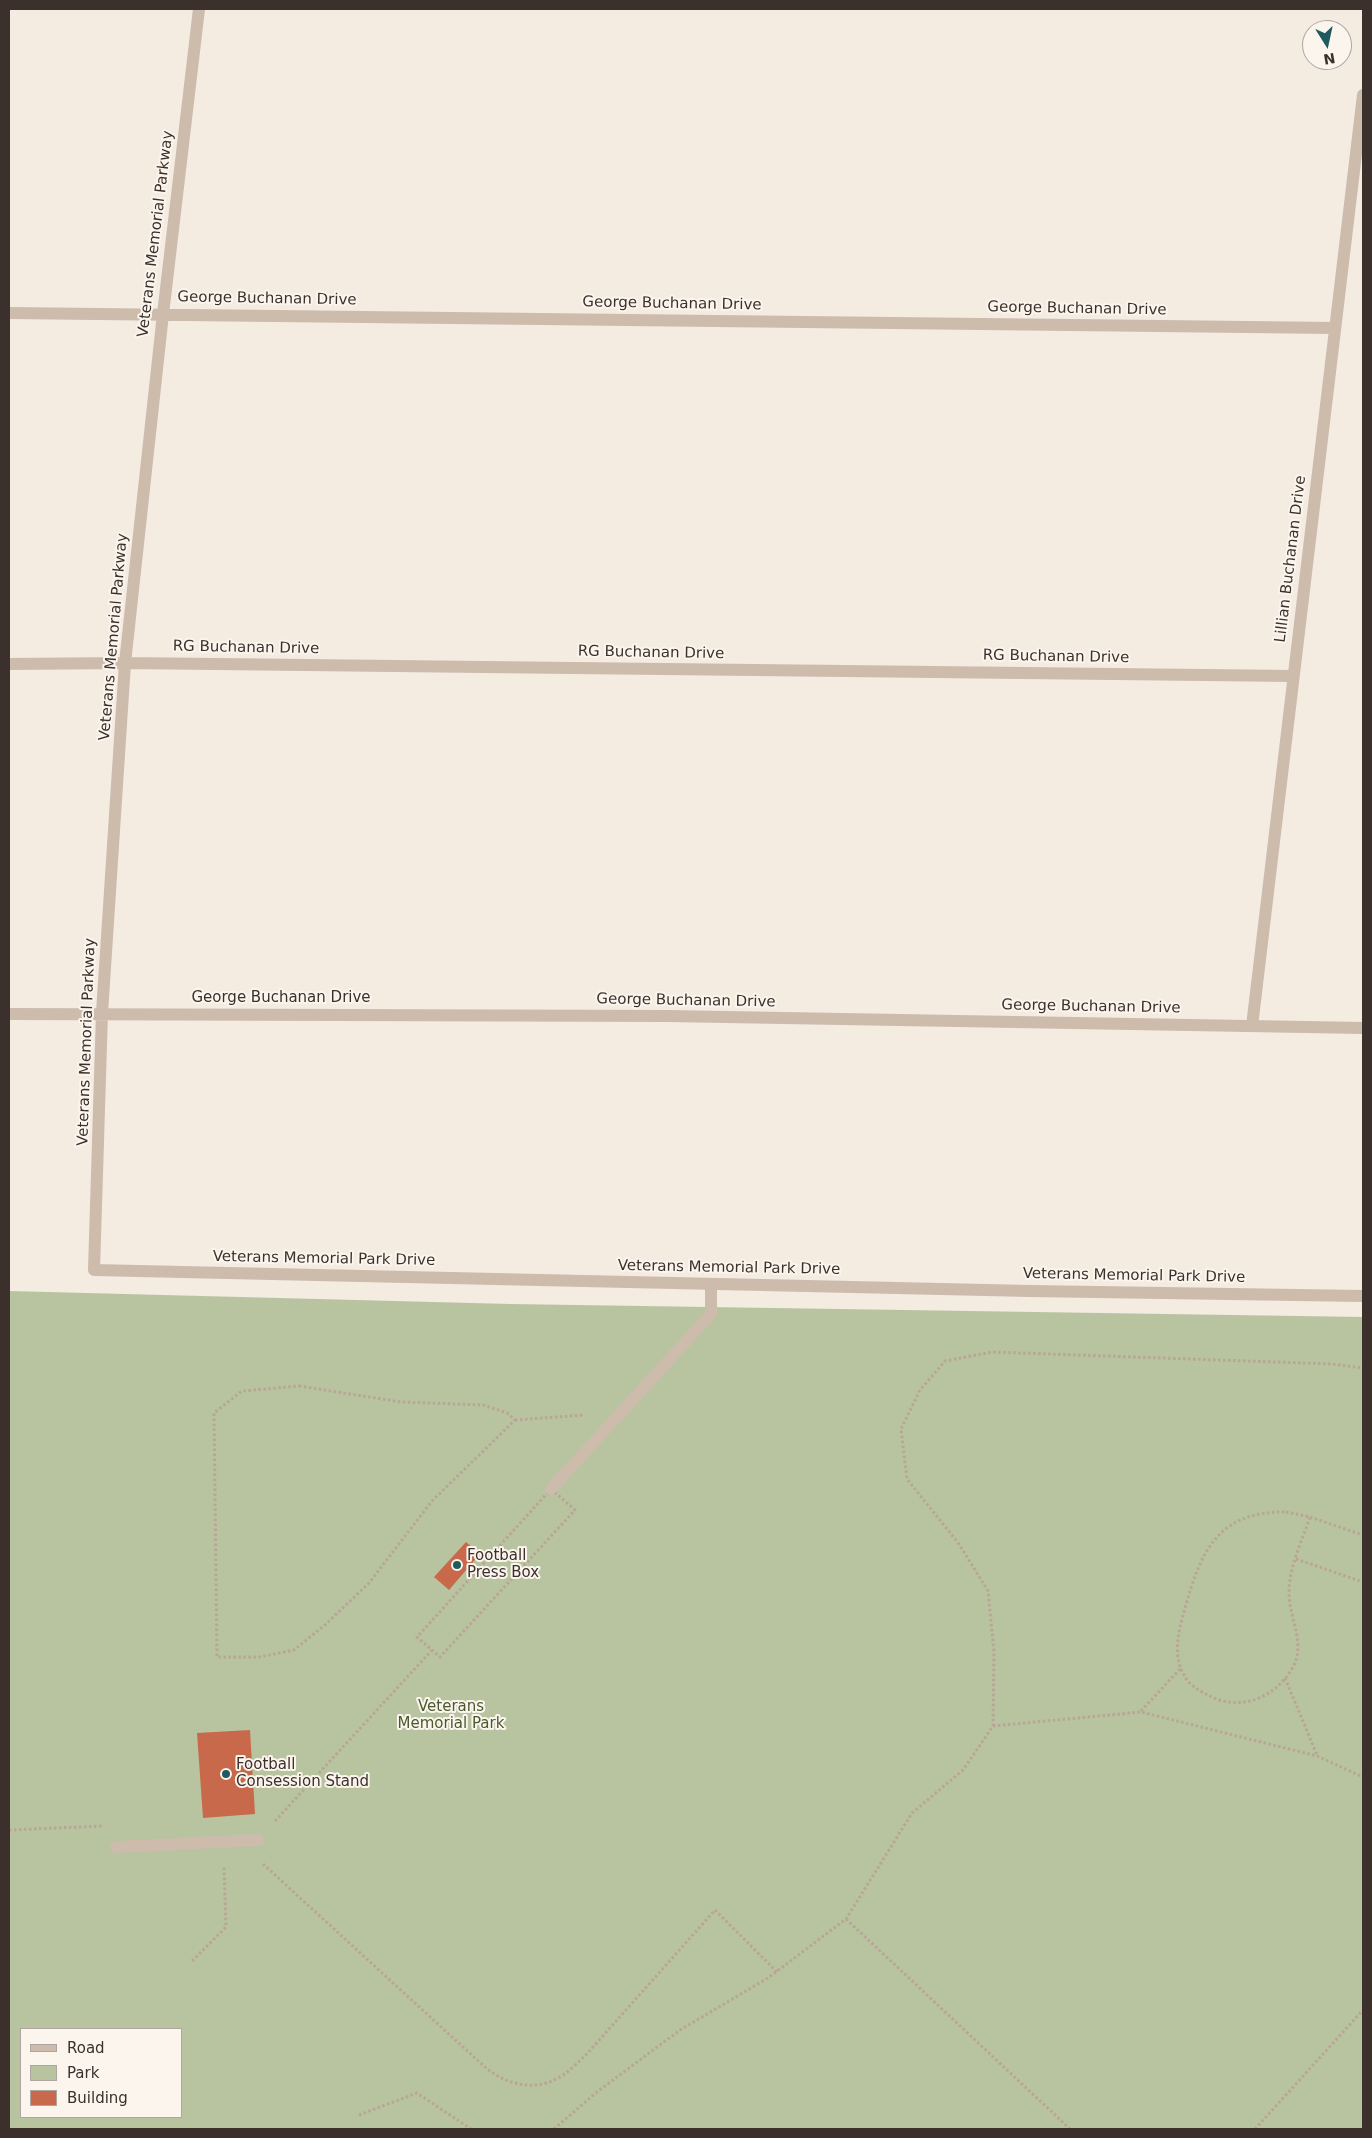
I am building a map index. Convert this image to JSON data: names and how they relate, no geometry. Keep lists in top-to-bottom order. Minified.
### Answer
{"streets":{"street":["Veterans Memorial Parkway","George Buchanan Drive","Lillian Buchanan Drive","RG Buchanan Drive","Veterans Memorial Park Drive"]},"crossings":[["Veterans Memorial Parkway","George Buchanan Drive"],["Veterans Memorial Parkway","RG Buchanan Drive"],["Veterans Memorial Parkway","Veterans Memorial Park Drive"],["George Buchanan Drive","Lillian Buchanan Drive"],["Lillian Buchanan Drive","RG Buchanan Drive"]],"parks":["Veterans Memorial Park"],"places":["Football Press Box","Football Consession Stand"],"legend":["Road","Park","Building"],"north":"bottom"}
